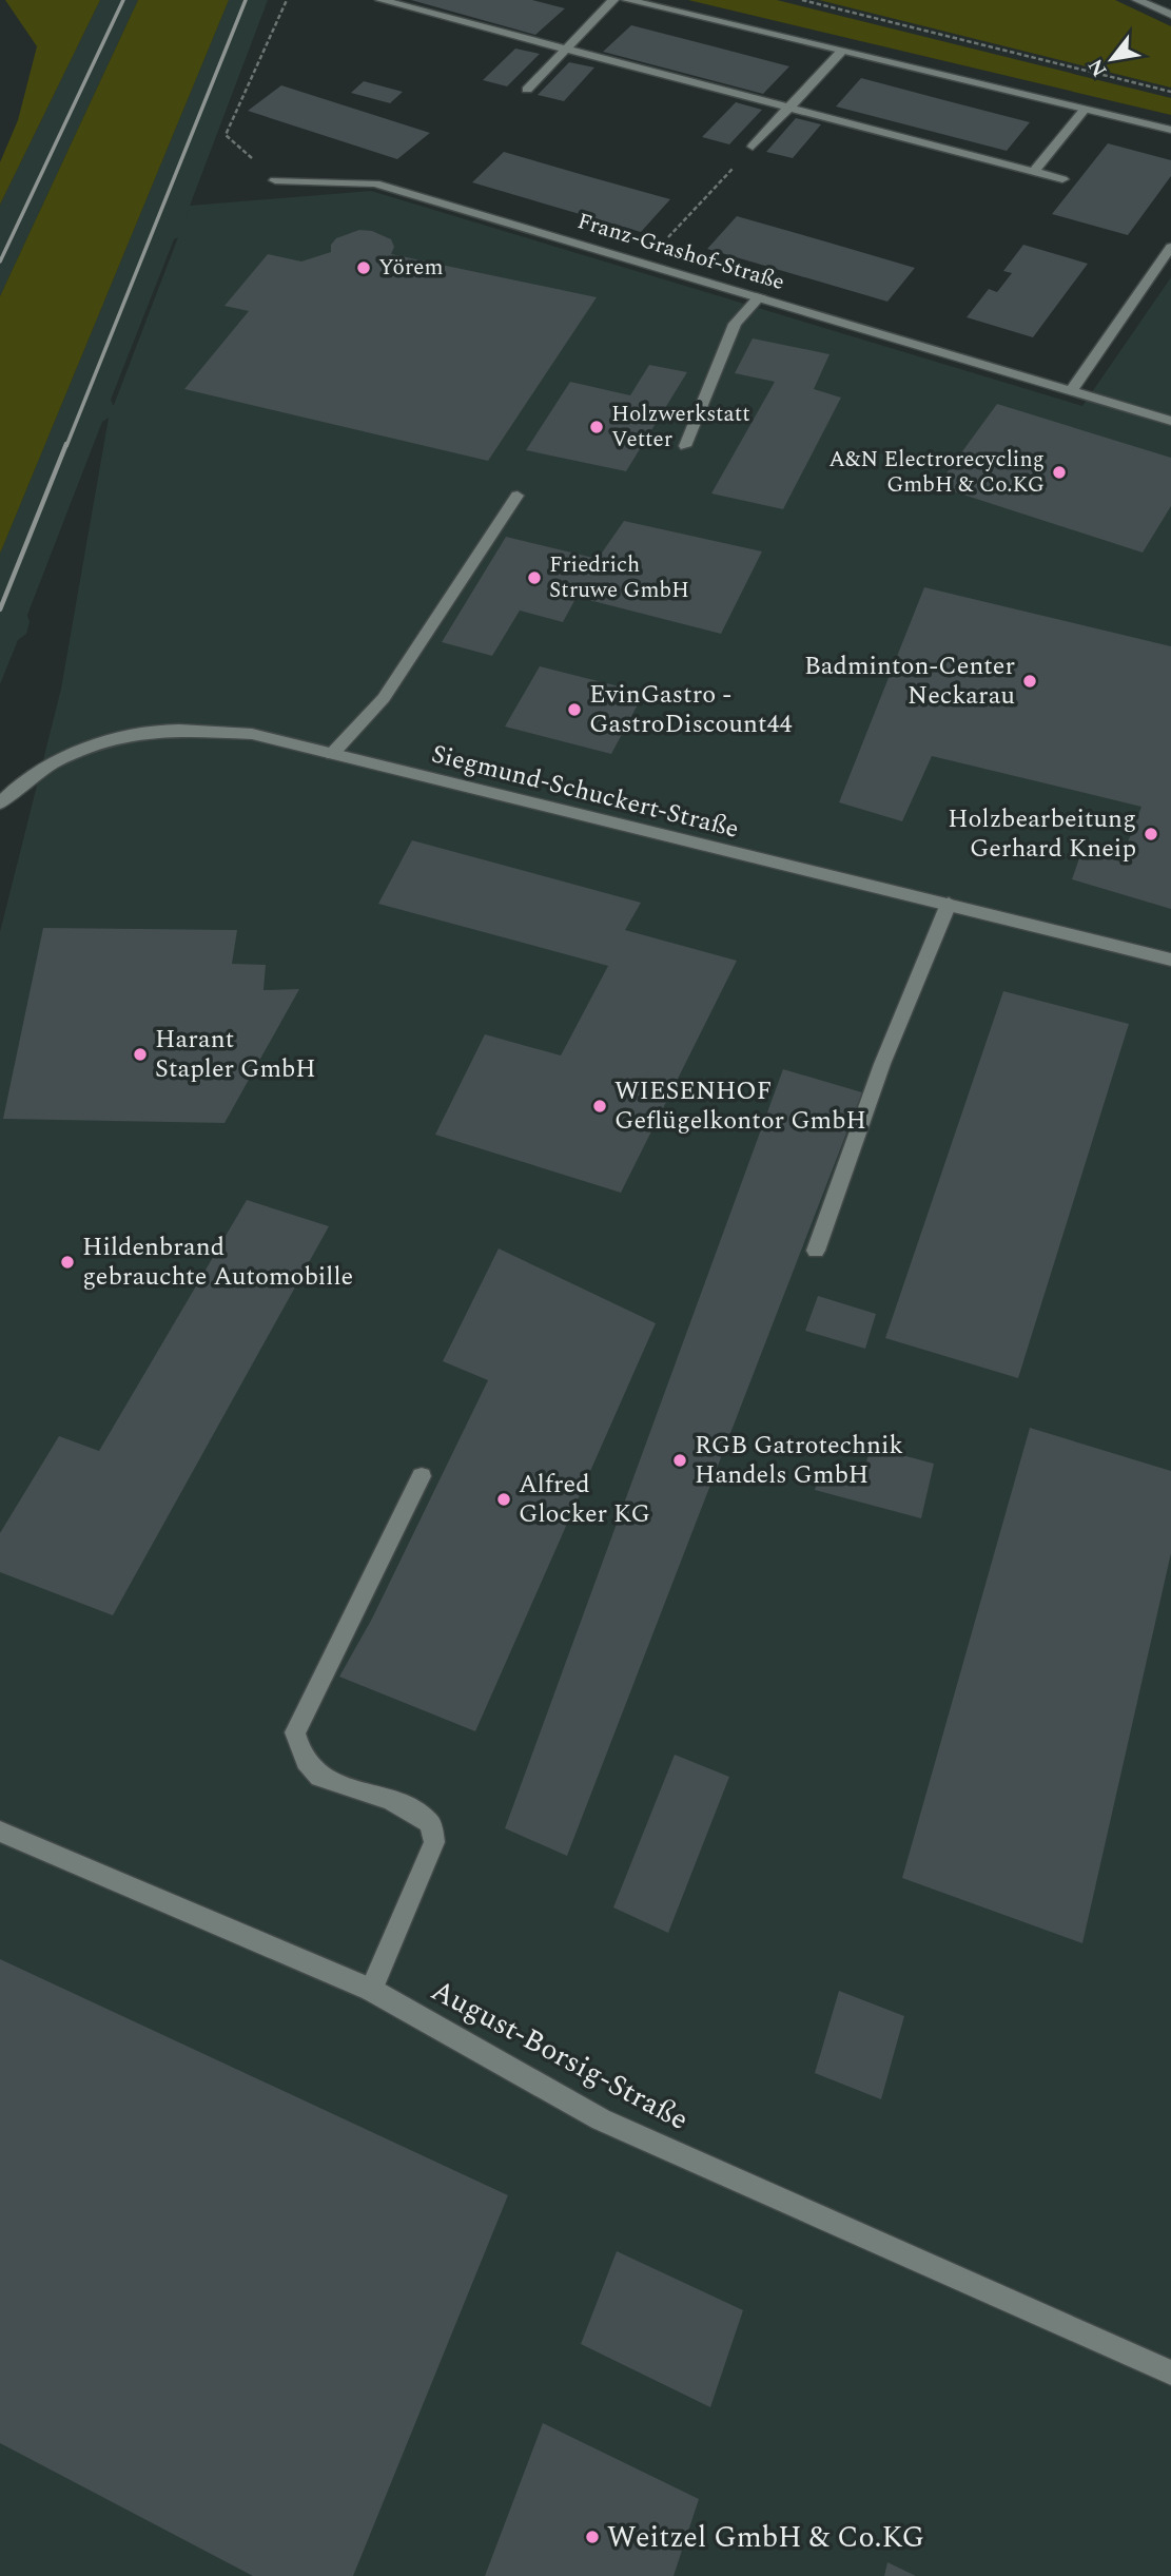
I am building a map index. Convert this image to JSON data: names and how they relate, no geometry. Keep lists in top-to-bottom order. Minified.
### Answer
{"streets":{"street":["Franz-Grashof-Straße","Siegmund-Schuckert-Straße","August-Borsig-Straße"]},"places":["Yörem","Holzwerkstatt Vetter","A&N Electrorecycling GmbH & Co.KG","Friedrich Struwe GmbH","Badminton-Center Neckarau","EvinGastro - GastroDiscount44","Holzbearbeitung Gerhard Kneip","Harant Stapler GmbH","WIESENHOF Geflügelkontor GmbH","Hildenbrand gebrauchte Automobille","RGB Gatrotechnik Handels GmbH","Alfred Glocker KG","Weitzel GmbH & Co.KG"],"north":"bottom left"}
